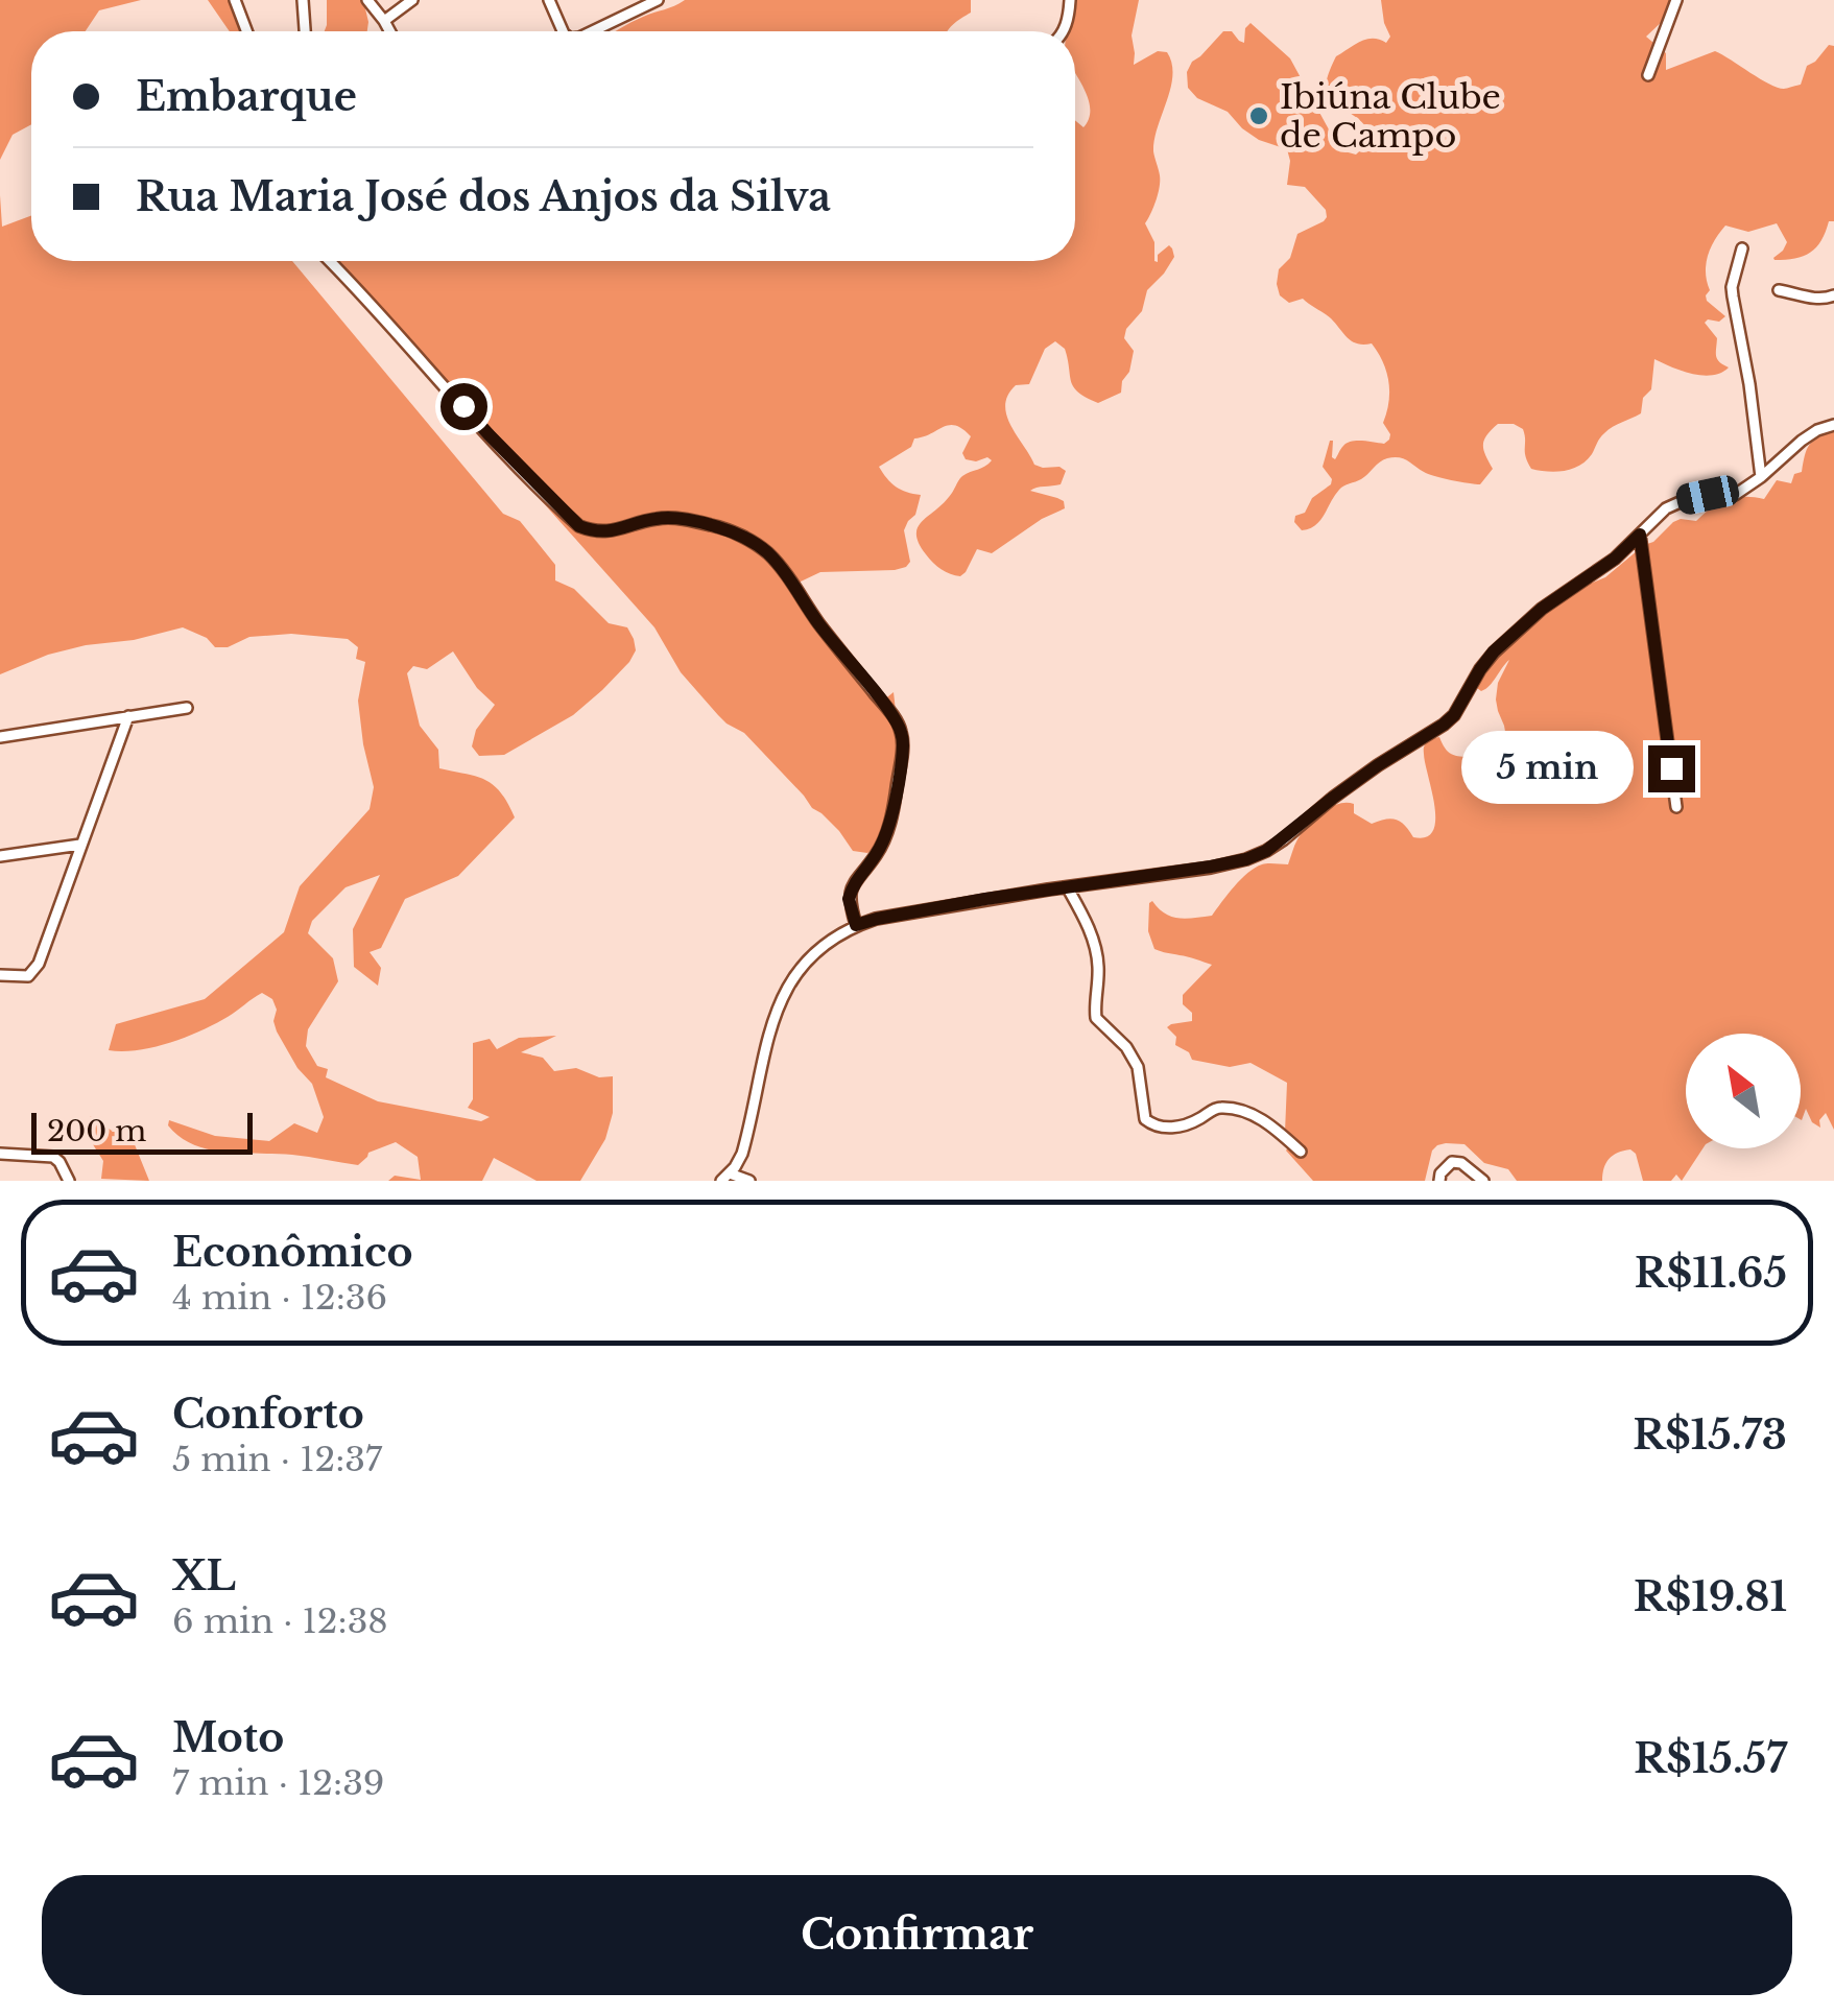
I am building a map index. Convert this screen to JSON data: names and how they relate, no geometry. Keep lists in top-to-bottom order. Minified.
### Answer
{"places":["Ibiúna Clube de Campo"],"scale_bar":"200 m","north":"top left","page":{"banner":["Embarque","Rua Maria José dos Anjos da Silva"],"bubble":"5 min","scale":"200 m","list":[{"name":"Econômico","note":"4 min · 12:36","value":"R$11.65"},{"name":"Conforto","note":"5 min · 12:37","value":"R$15.73"},{"name":"XL","note":"6 min · 12:38","value":"R$19.81"},{"name":"Moto","note":"7 min · 12:39","value":"R$15.57"}],"buttons":"Confirmar"}}
